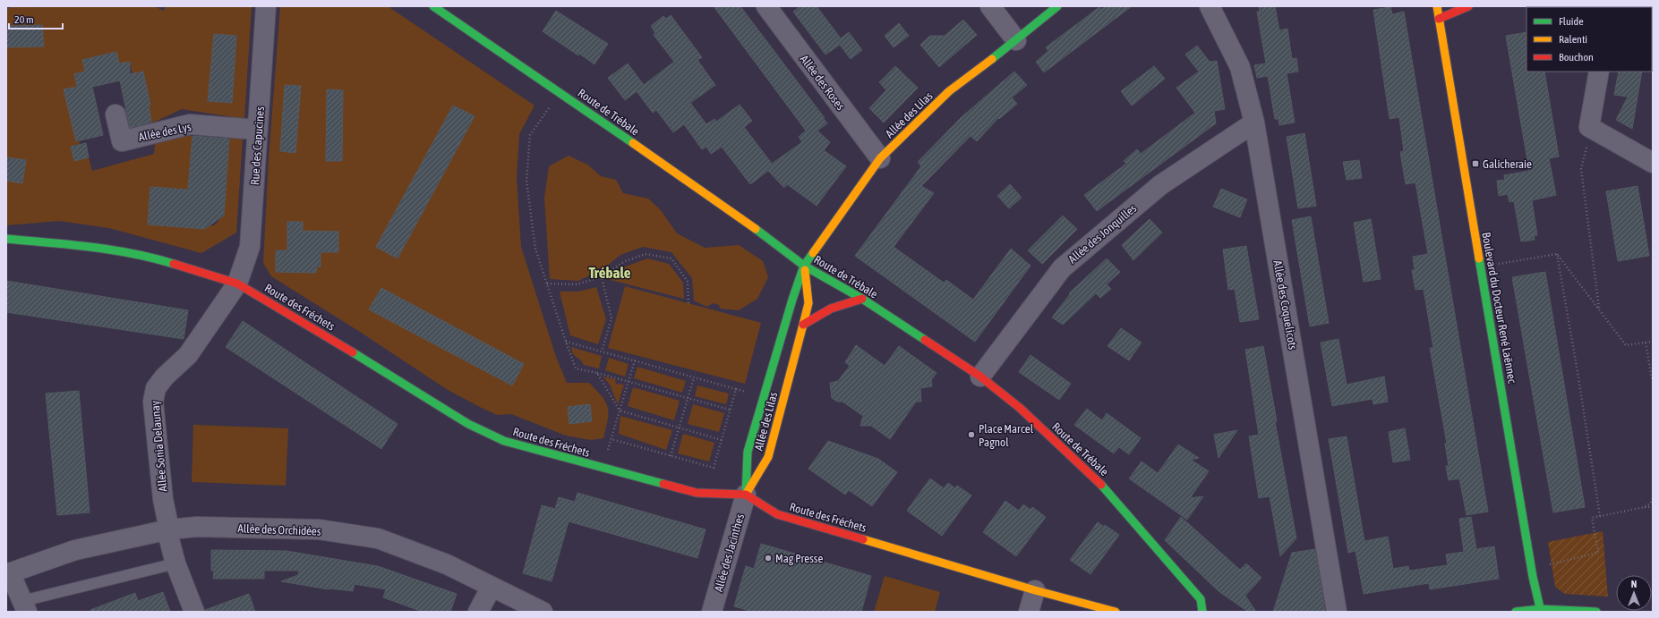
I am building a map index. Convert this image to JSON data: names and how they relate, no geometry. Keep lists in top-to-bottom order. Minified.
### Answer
{"streets":{"street":["Allée des Roses","Route de Trébale","Allée des Lilas","Allée des Lys","Rue des Capucines","Allée des Jonquilles","Allée des Coquelicots","Route des Fréchets","Boulevard du Docteur René Laënnec","Allée Sonia Delaunay","Allée des Orchidées","Allée des Jacinthes"]},"crossings":[["Allée des Roses","Allée des Lilas"],["Route de Trébale","Allée des Lilas"],["Route de Trébale","Allée des Jonquilles"],["Allée des Lilas","Route des Fréchets"],["Allée des Lilas","Allée des Jacinthes"],["Allée des Lys","Rue des Capucines"],["Rue des Capucines","Route des Fréchets"],["Rue des Capucines","Allée Sonia Delaunay"],["Allée des Jonquilles","Allée des Coquelicots"],["Route des Fréchets","Allée Sonia Delaunay"],["Route des Fréchets","Allée des Jacinthes"],["Allée Sonia Delaunay","Allée des Orchidées"]],"districts":["Trébale"],"places":{"transit":["Galicheraie"],"other":["Place Marcel Pagnol","Mag Presse"]},"legend":["Fluide","Ralenti","Bouchon"],"scale_bar":"20 m","north":"top"}
